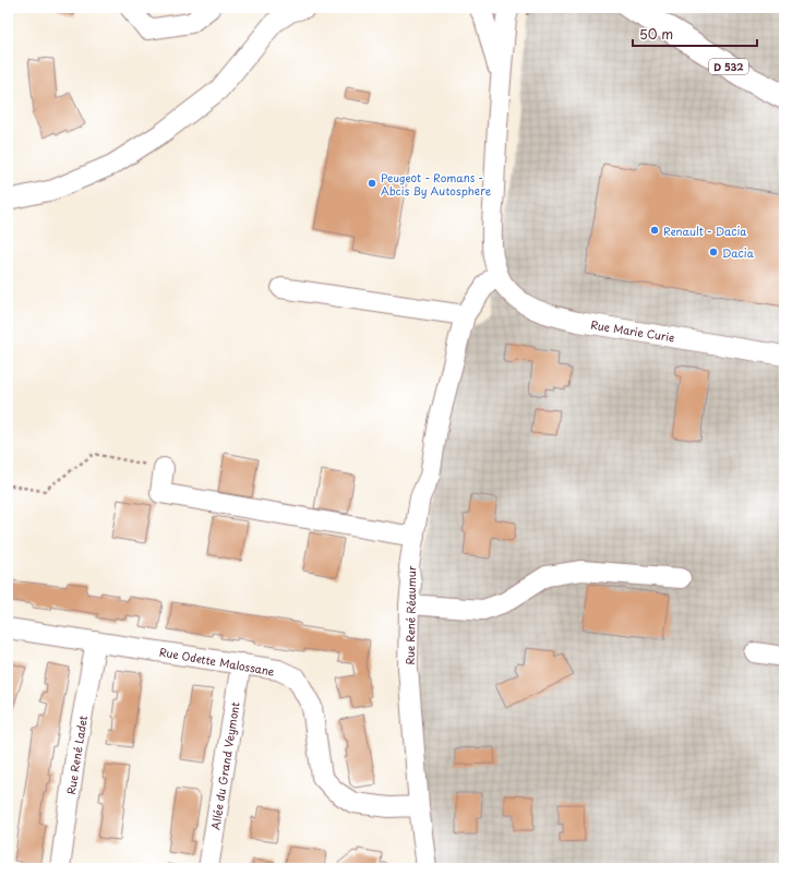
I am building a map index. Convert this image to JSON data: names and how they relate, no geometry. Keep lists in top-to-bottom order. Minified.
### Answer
{"streets":{"main road":["D 532"],"street":["Rue Marie Curie","Rue René Réaumur","Rue Odette Malossane","Rue René Ladet","Allée du Grand Veymont"]},"crossings":[["Rue Marie Curie","Rue René Réaumur"],["Rue René Réaumur","Rue Odette Malossane"],["Rue Odette Malossane","Rue René Ladet"],["Rue Odette Malossane","Allée du Grand Veymont"]],"places":["Peugeot - Romans - Abcis By Autosphere","Renault - Dacia","Dacia"],"scale_bar":"50 m"}
